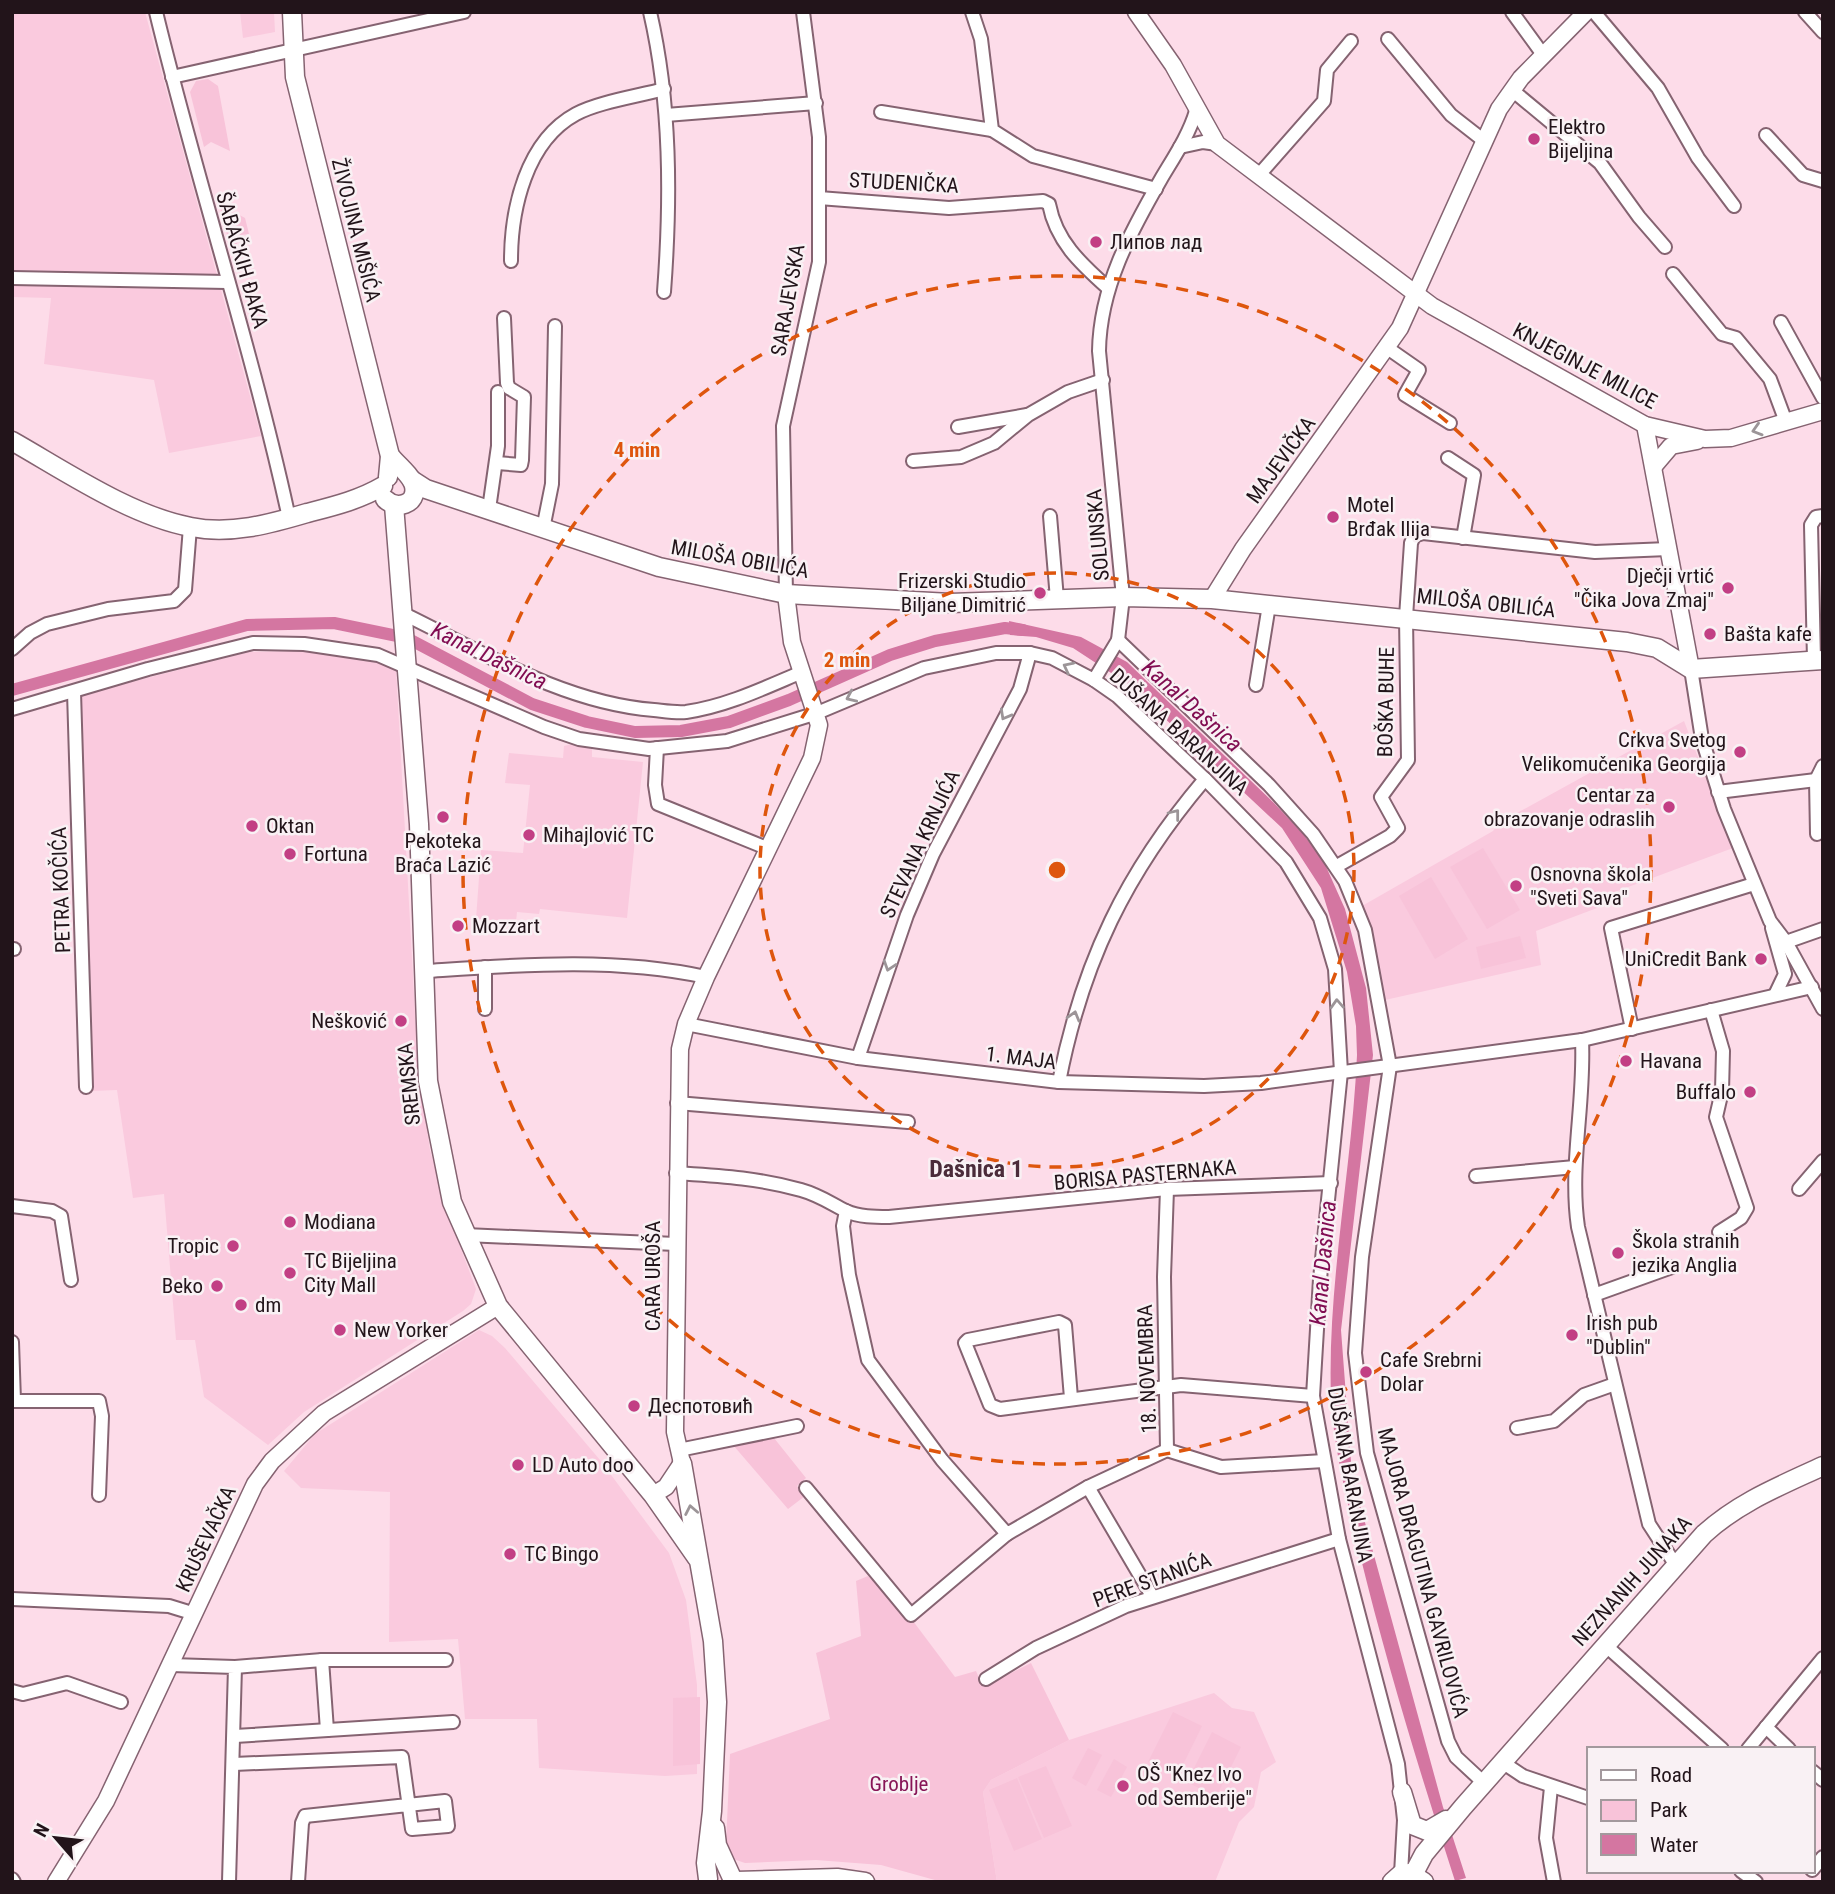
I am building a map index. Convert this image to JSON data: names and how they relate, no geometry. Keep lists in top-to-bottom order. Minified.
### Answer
{"streets":{"main road":["ŽIVOJINA MIŠIĆA","MILOŠA OBILIĆA","SREMSKA","NEZNANIH JUNAKA"],"street":["STUDENIČKA","ŠABAČKIH ĐAKA","SARAJEVSKA","KNJEGINJE MILICE","MAJEVIČKA","SOLUNSKA","BOŠKA BUHE","DUŠANA BARANJINA","STEVANA KRNJIĆA","PETRA KOČIĆA","1. MAJA","BORISA PASTERNAKA","CARA UROŠA","18. NOVEMBRA","KRUŠEVAČKA","MAJORA DRAGUTINA GAVRILOVIĆA","PERE STANIĆA"]},"crossings":[["STUDENIČKA","SARAJEVSKA"],["STUDENIČKA","SOLUNSKA"],["SARAJEVSKA","MILOŠA OBILIĆA"],["SARAJEVSKA","CARA UROŠA"],["KNJEGINJE MILICE","MAJEVIČKA"],["KNJEGINJE MILICE","SOLUNSKA"],["MAJEVIČKA","MILOŠA OBILIĆA"],["SOLUNSKA","MILOŠA OBILIĆA"],["SOLUNSKA","DUŠANA BARANJINA"],["SOLUNSKA","MAJORA DRAGUTINA GAVRILOVIĆA"],["MILOŠA OBILIĆA","BOŠKA BUHE"],["MILOŠA OBILIĆA","SREMSKA"],["MILOŠA OBILIĆA","CARA UROŠA"],["BOŠKA BUHE","MAJORA DRAGUTINA GAVRILOVIĆA"],["DUŠANA BARANJINA","STEVANA KRNJIĆA"],["DUŠANA BARANJINA","PETRA KOČIĆA"],["DUŠANA BARANJINA","1. MAJA"],["DUŠANA BARANJINA","SREMSKA"],["DUŠANA BARANJINA","BORISA PASTERNAKA"],["DUŠANA BARANJINA","CARA UROŠA"],["DUŠANA BARANJINA","PERE STANIĆA"],["STEVANA KRNJIĆA","1. MAJA"],["1. MAJA","CARA UROŠA"],["1. MAJA","MAJORA DRAGUTINA GAVRILOVIĆA"],["SREMSKA","KRUŠEVAČKA"],["BORISA PASTERNAKA","CARA UROŠA"],["BORISA PASTERNAKA","18. NOVEMBRA"],["MAJORA DRAGUTINA GAVRILOVIĆA","NEZNANIH JUNAKA"]],"one_way":["STEVANA KRNJIĆA"],"districts":["Dašnica 1"],"water":["Kanal Dašnica"],"parks":["Groblje"],"places":["Elektro Bijeljina","Липов лад","Motel Brđak Ilija","Dječji vrtić \"Čika Jova Zmaj\"","Frizerski Studio Biljane Dimitrić","Bašta kafe","Crkva Svetog Velikomučenika Georgija","Centar za obrazovanje odraslih","Pekoteka Braća Lazić","Oktan","Mihajlović TC","Fortuna","Osnovna škola \"Sveti Sava\"","Mozzart","UniCredit Bank","Nešković","Havana","Buffalo","Modiana","Tropic","Škola stranih jezika Anglia","TC Bijeljina City Mall","Beko","dm","New Yorker","Irish pub \"Dublin\"","Cafe Srebrni Dolar","Деспотовић","LD Auto doo","TC Bingo","OŠ \"Knez Ivo od Semberije\""],"legend":["Road","Park","Water"],"north":"top left","rings":["4 min","2 min"]}
